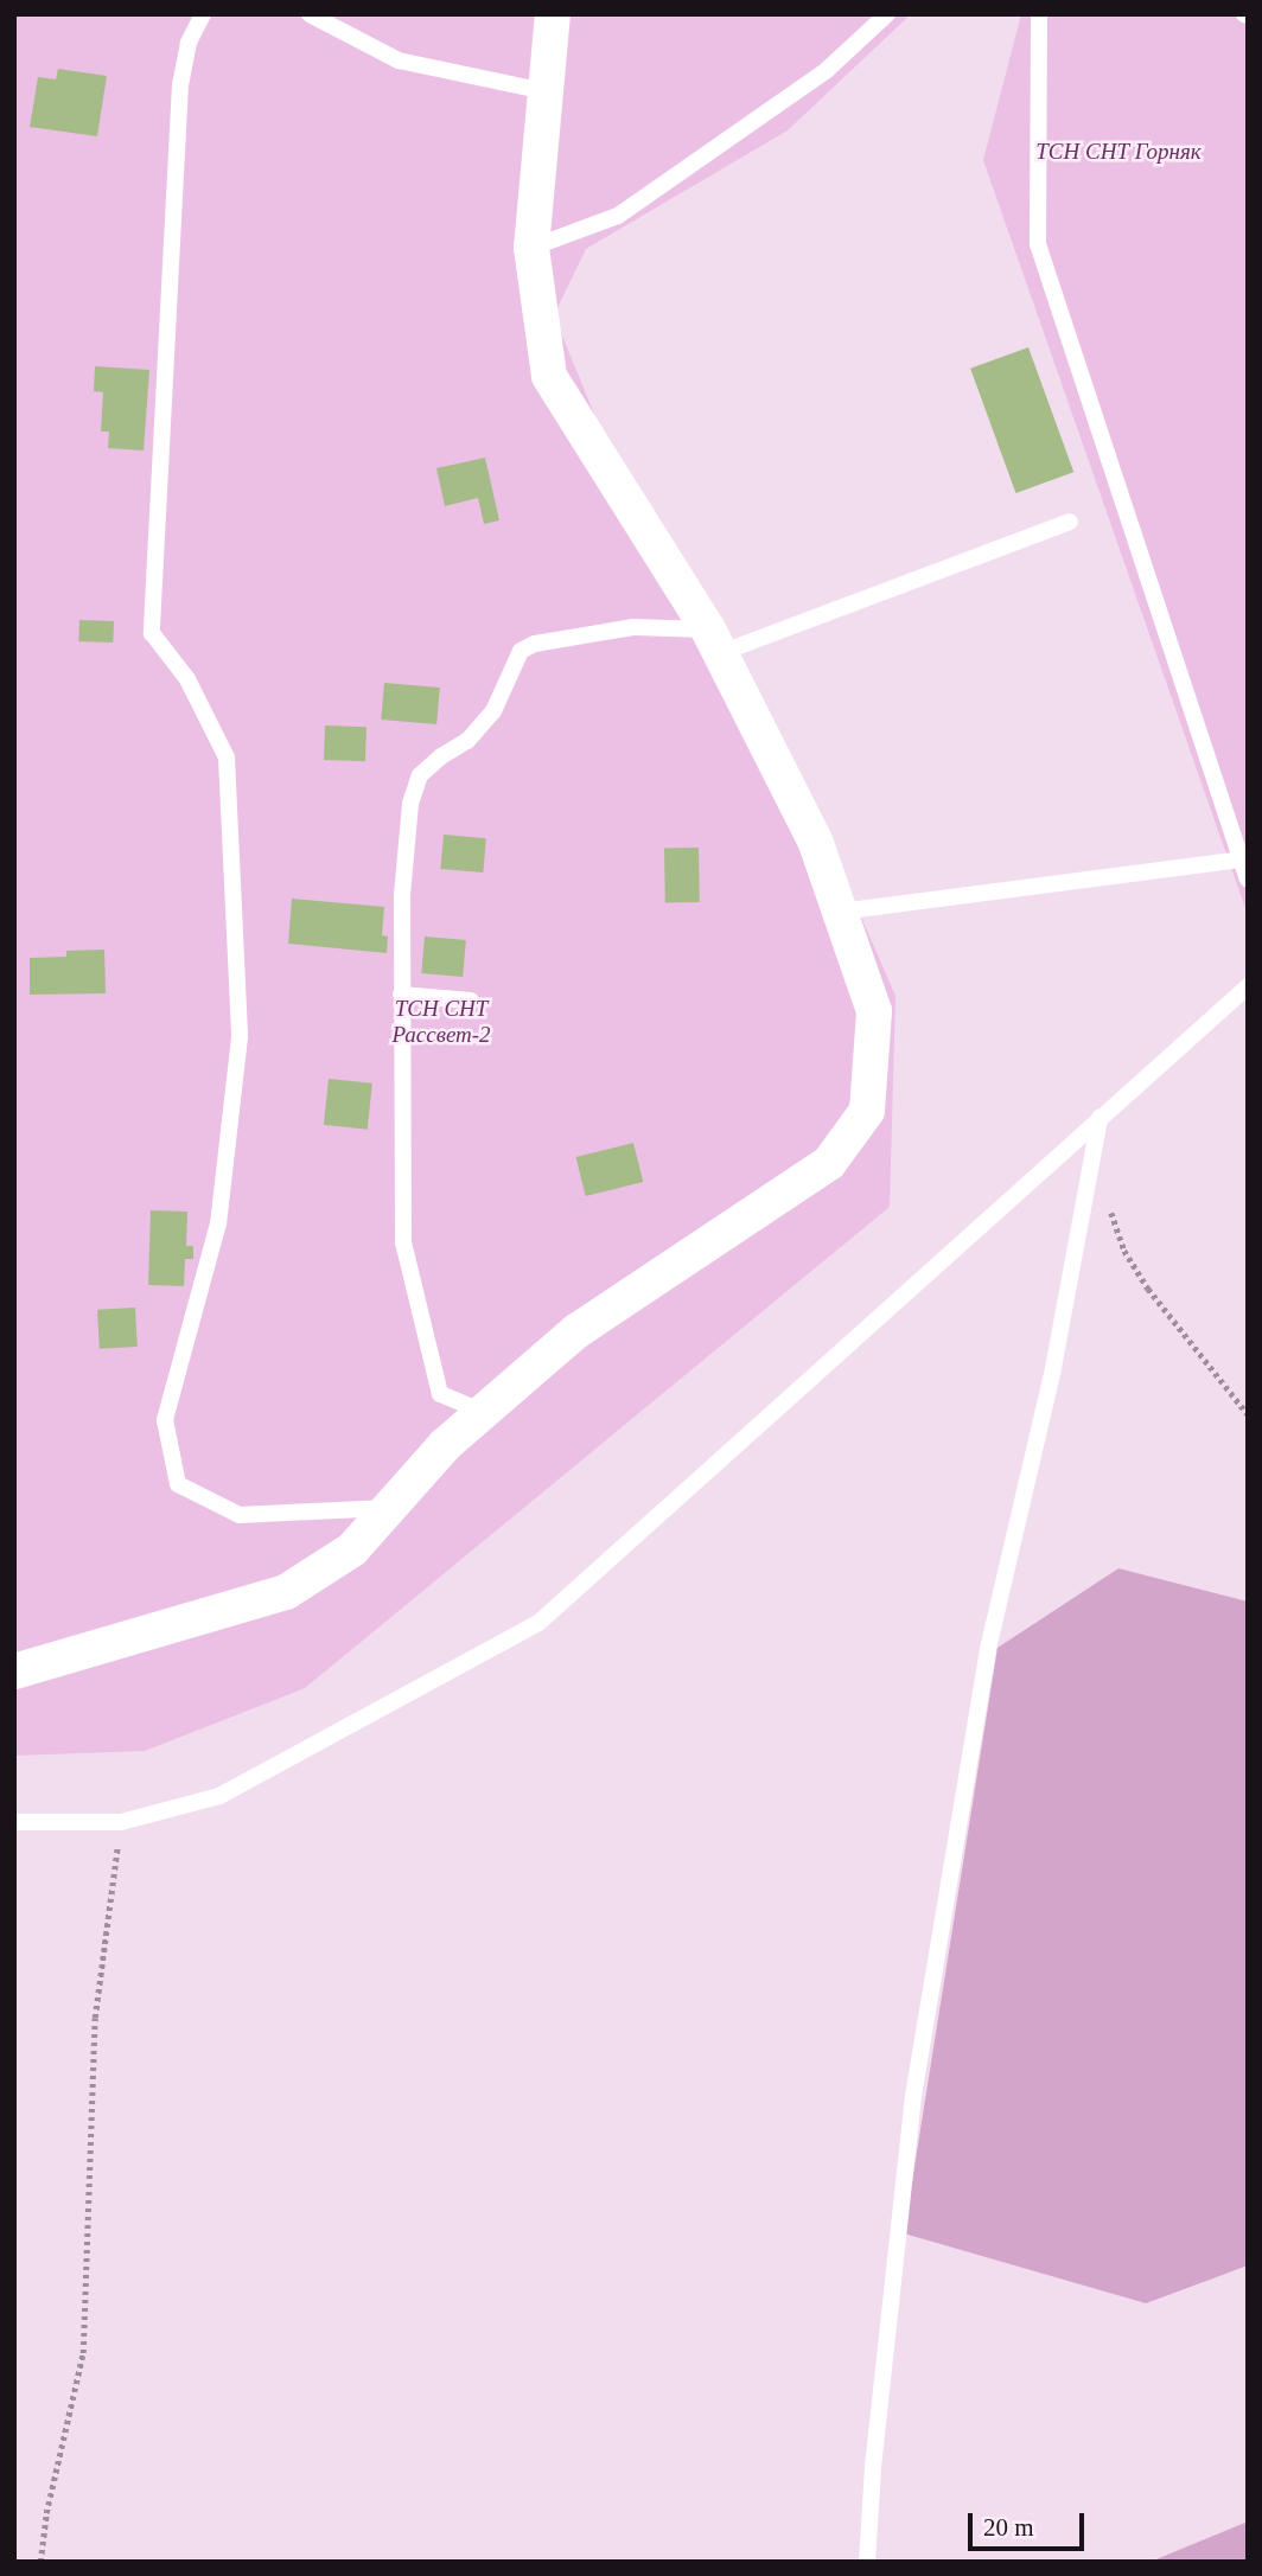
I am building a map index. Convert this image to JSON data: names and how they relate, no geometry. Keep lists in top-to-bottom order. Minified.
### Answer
{"parks":["ТСН СНТ Горняк","ТСН СНТ Рассвет-2"],"scale_bar":"20 m"}
